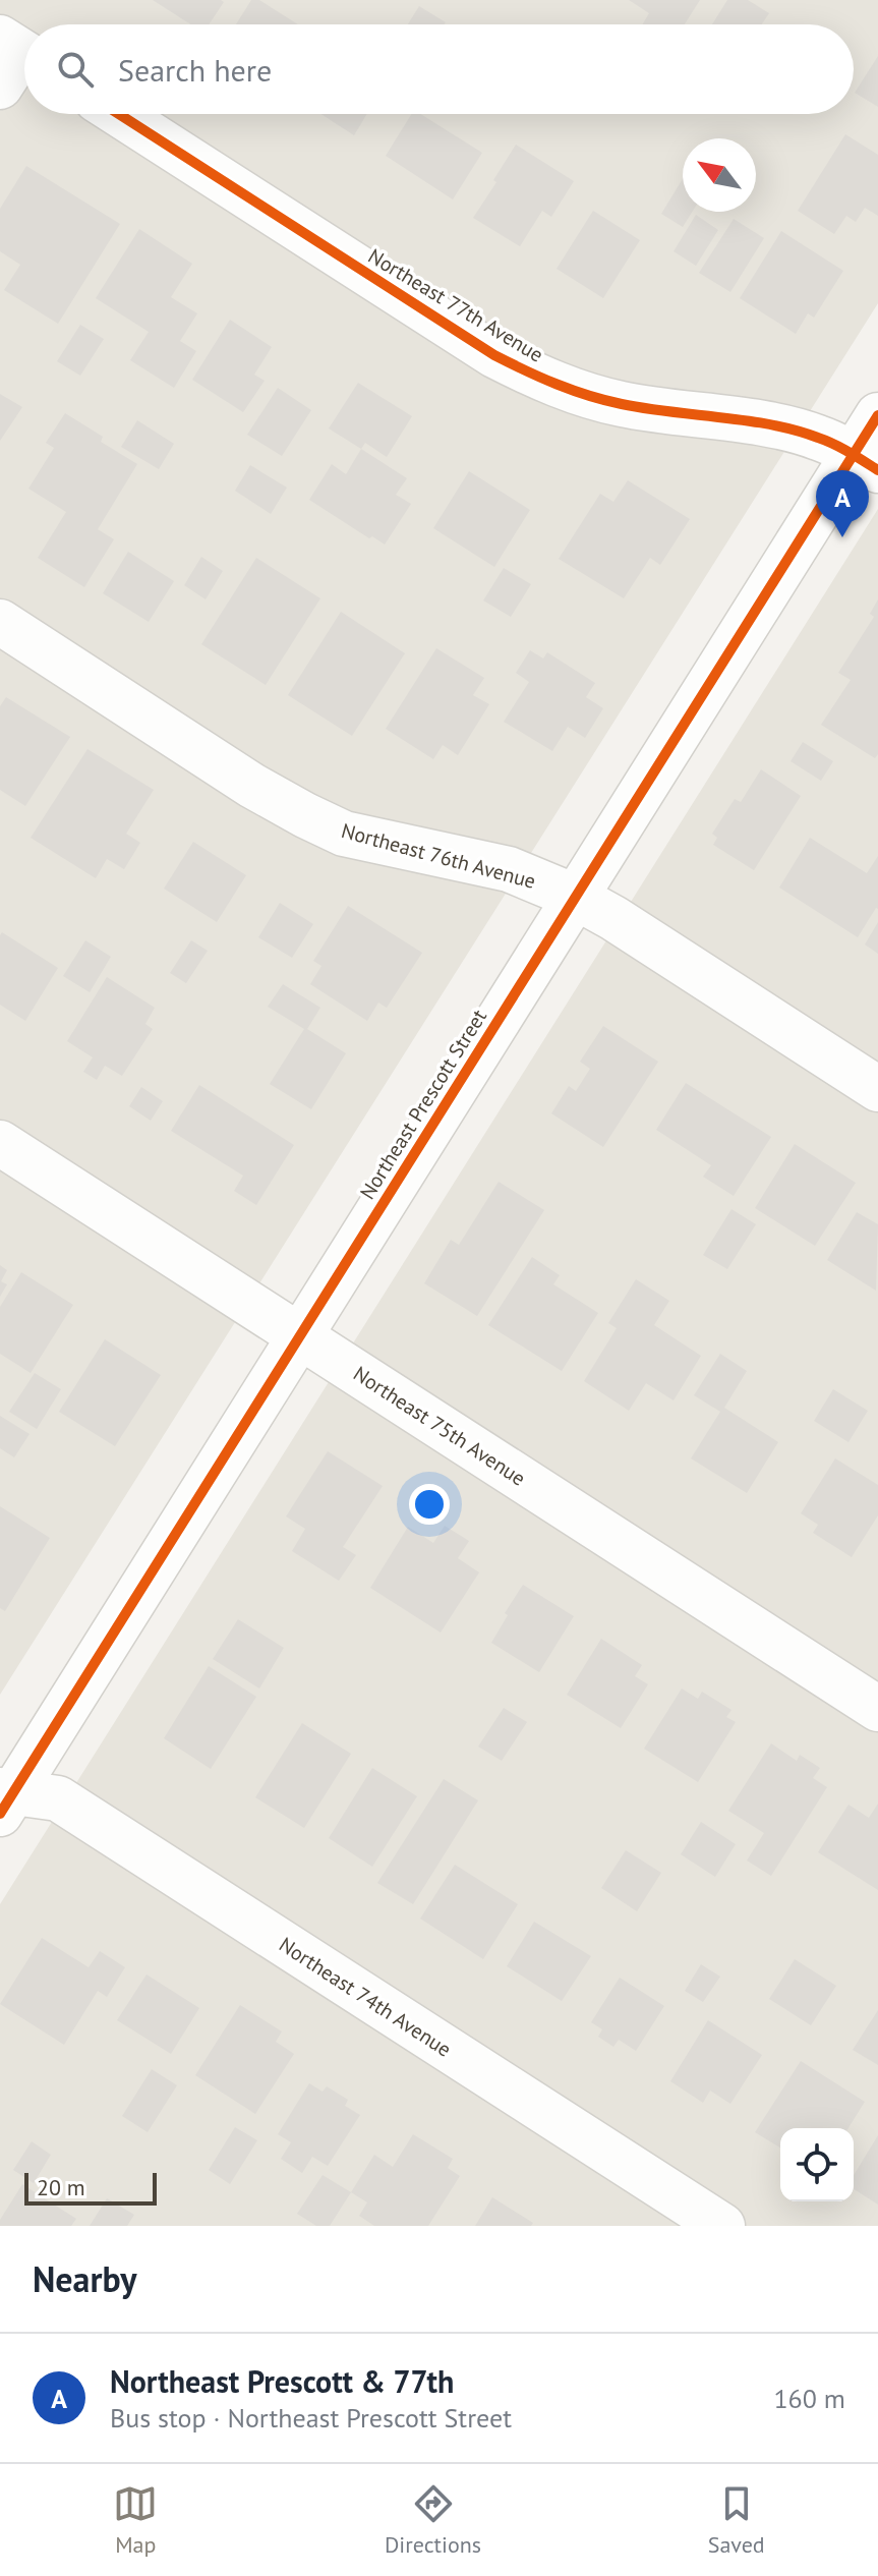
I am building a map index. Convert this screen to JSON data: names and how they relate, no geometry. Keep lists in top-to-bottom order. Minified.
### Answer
{"streets":{"street":["Northeast 77th Avenue","Northeast 76th Avenue","Northeast Prescott Street","Northeast 75th Avenue","Northeast 74th Avenue"]},"crossings":[["Northeast 77th Avenue","Northeast Prescott Street"],["Northeast 76th Avenue","Northeast Prescott Street"],["Northeast Prescott Street","Northeast 75th Avenue"],["Northeast Prescott Street","Northeast 74th Avenue"]],"scale_bar":"20 m","north":"top left","page":{"search":"Search here","pins":"A","scale":"20 m","heading":"Nearby","list":[{"mark":"A","name":"Northeast Prescott & 77th","note":"Bus stop · Northeast Prescott Street","value":"160 m"}],"nav":["Map","Directions","Saved"]}}
